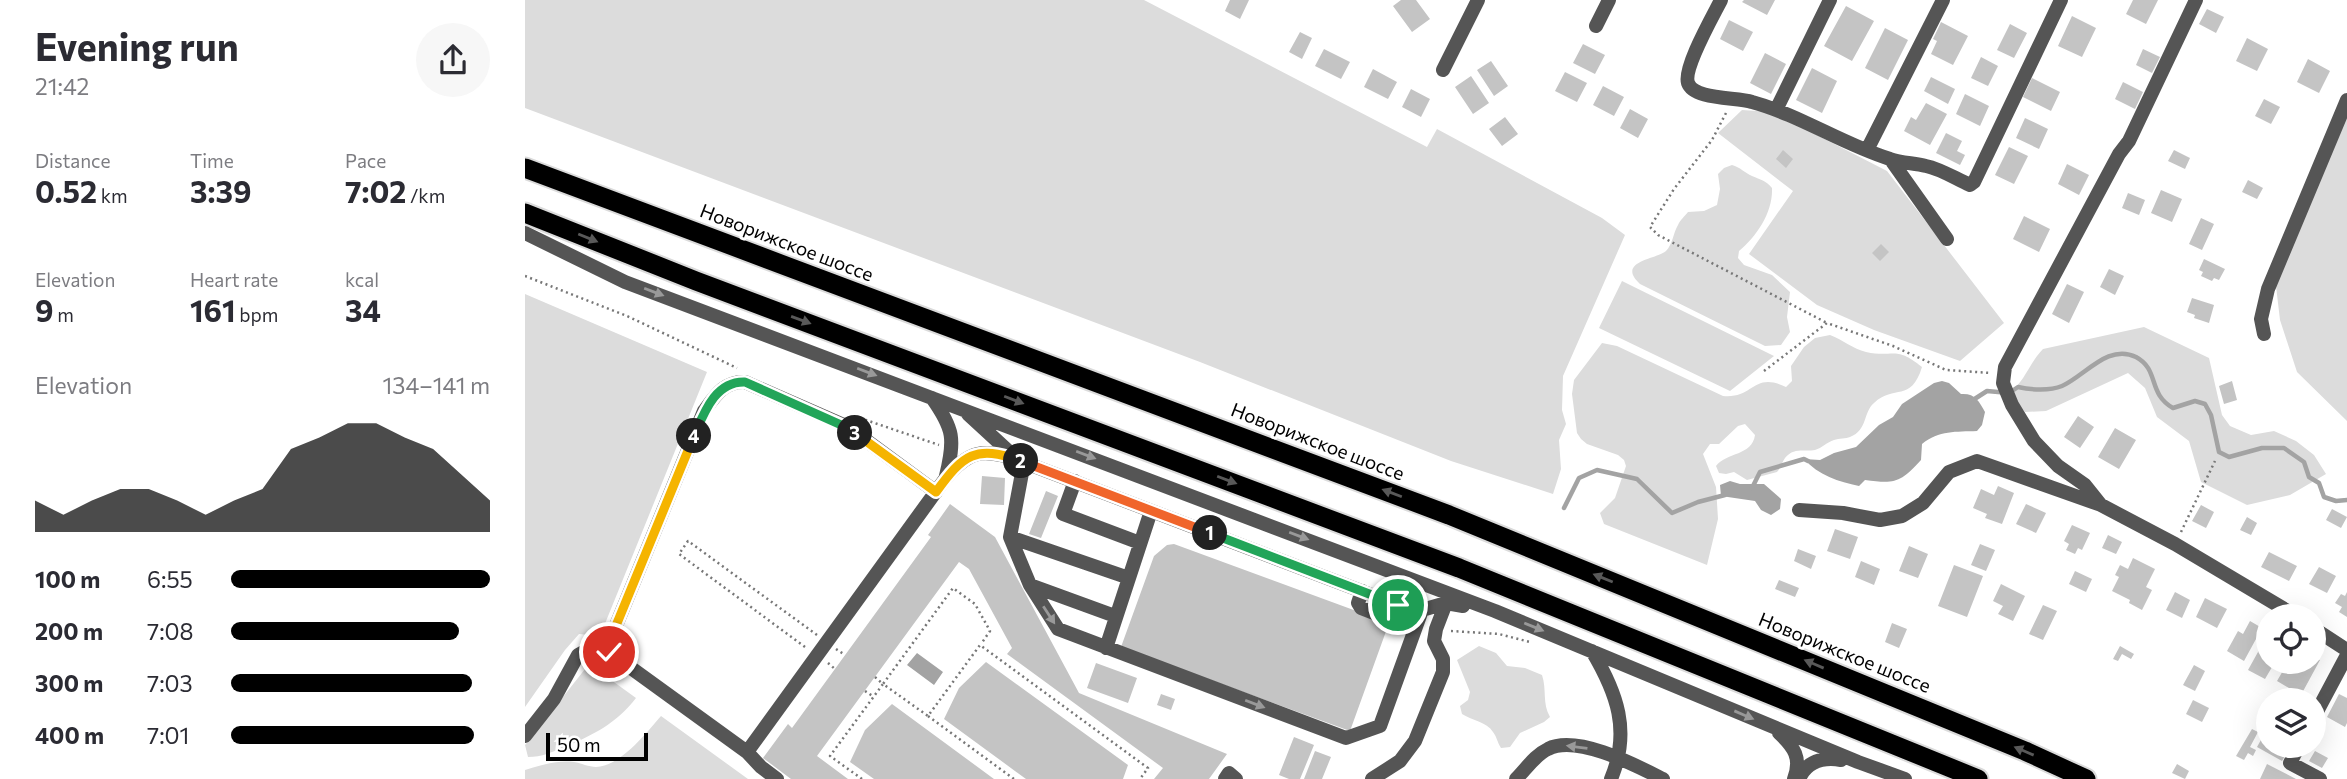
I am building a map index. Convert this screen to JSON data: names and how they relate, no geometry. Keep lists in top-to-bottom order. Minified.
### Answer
{"streets":{"highway":["Новорижское шоссе"]},"scale_bar":"50 m","page":{"heading":["Evening run","21:42"],"stats":[["Distance","0.52 km"],["Time","3:39"],["Pace","7:02 /km"],["Elevation","9 m"],["Heart rate","161 bpm"],["kcal","34"]],"chart":["Elevation","134–141 m"],"pins":["3","4","2","1"],"list":[{"name":"100 m","note":"6:55"},{"name":"200 m","note":"7:08"},{"name":"300 m","note":"7:03"},{"name":"400 m","note":"7:01"}],"scale":"50 m"}}
